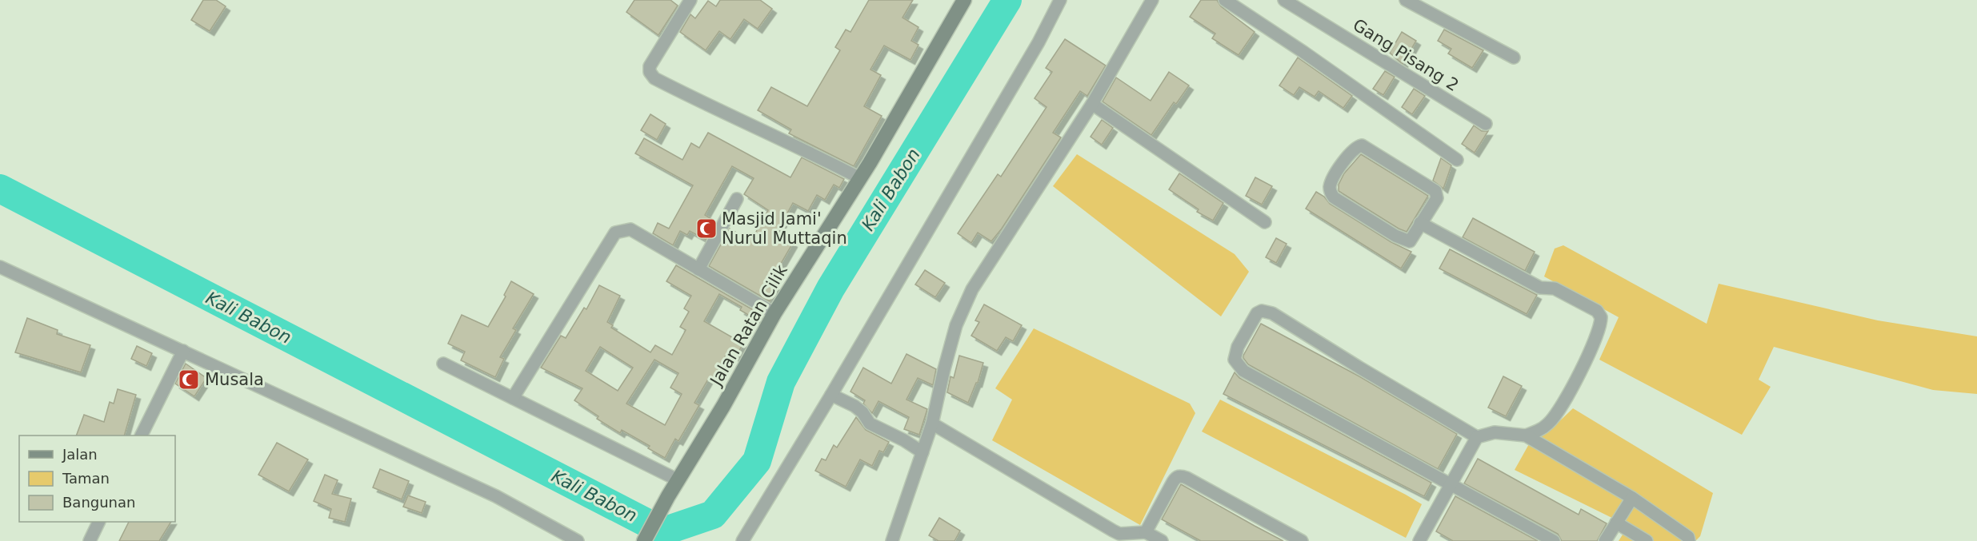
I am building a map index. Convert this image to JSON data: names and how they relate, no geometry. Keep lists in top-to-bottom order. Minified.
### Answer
{"streets":{"street":["Gang Pisang 2","Jalan Ratan Cilik"]},"water":["Kali Babon"],"places":{"mosque":["Masjid Jami' Nurul Muttaqin","Musala"]},"legend":["Jalan","Taman","Bangunan"]}
